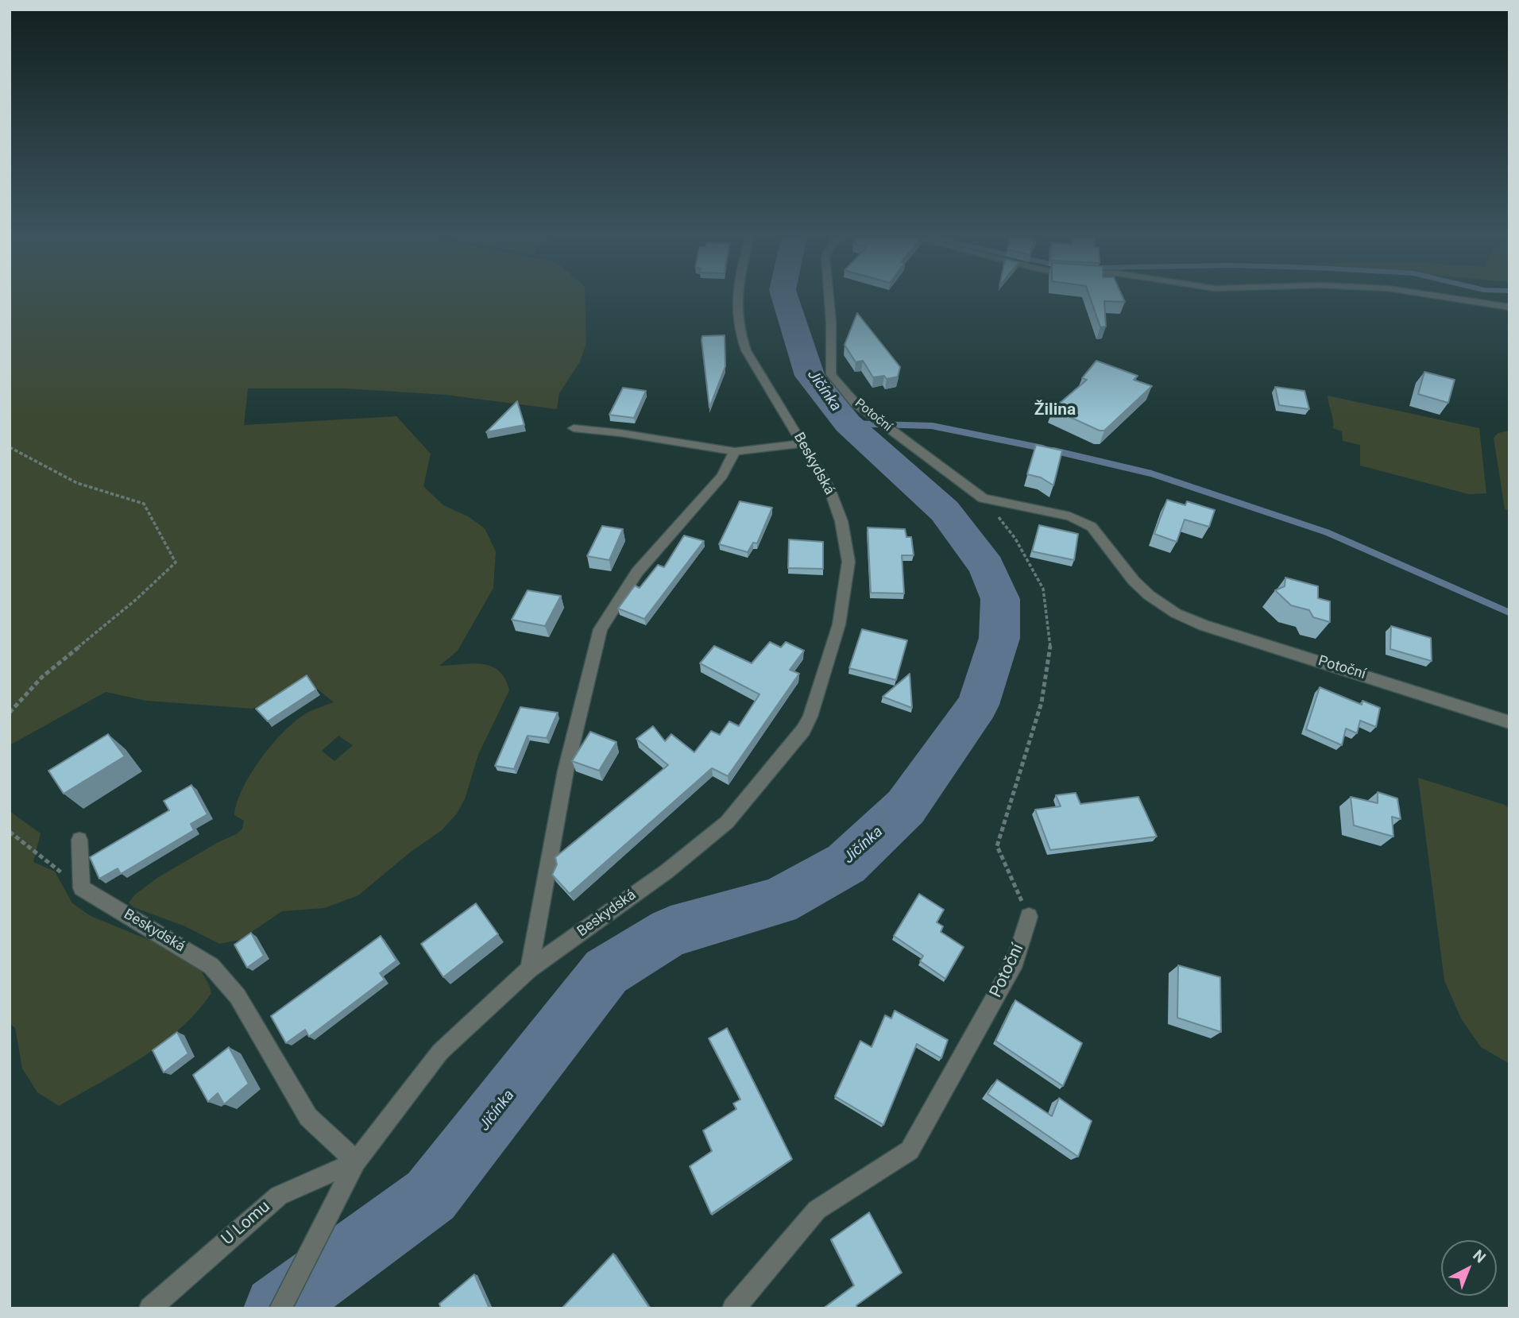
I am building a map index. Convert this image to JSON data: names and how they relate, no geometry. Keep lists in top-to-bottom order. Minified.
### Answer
{"streets":{"street":["Potoční","Beskydská","U Lomu"]},"crossings":[["Beskydská","U Lomu"]],"districts":["Žilina"],"water":["Jičínka"],"north":"top right"}
